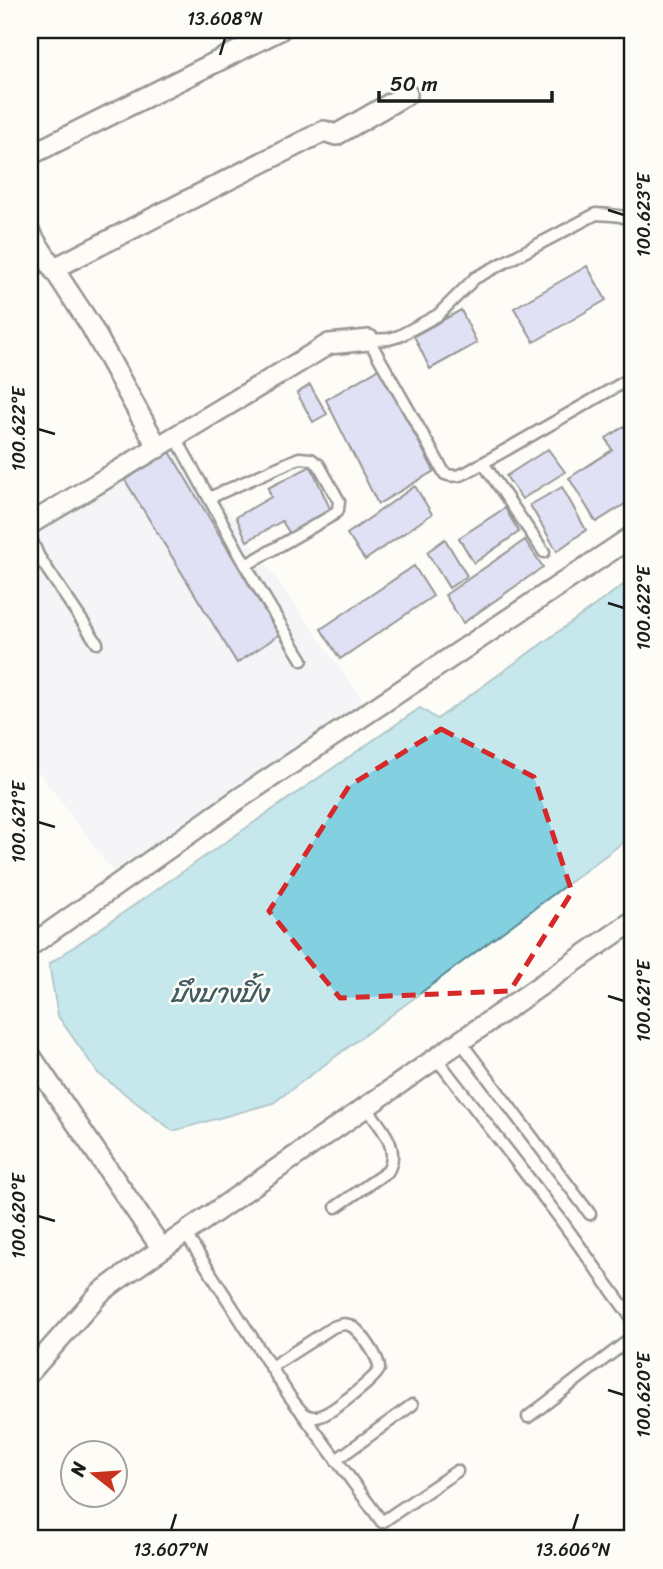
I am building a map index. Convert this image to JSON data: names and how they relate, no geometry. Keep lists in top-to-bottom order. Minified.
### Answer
{"water":["บึงบางปิ้ง"],"scale_bar":"50 m","north":"left","coordinates":["13.608°N","100.623°E","100.622°E","100.621°E","100.620°E","13.607°N","13.606°N"]}
